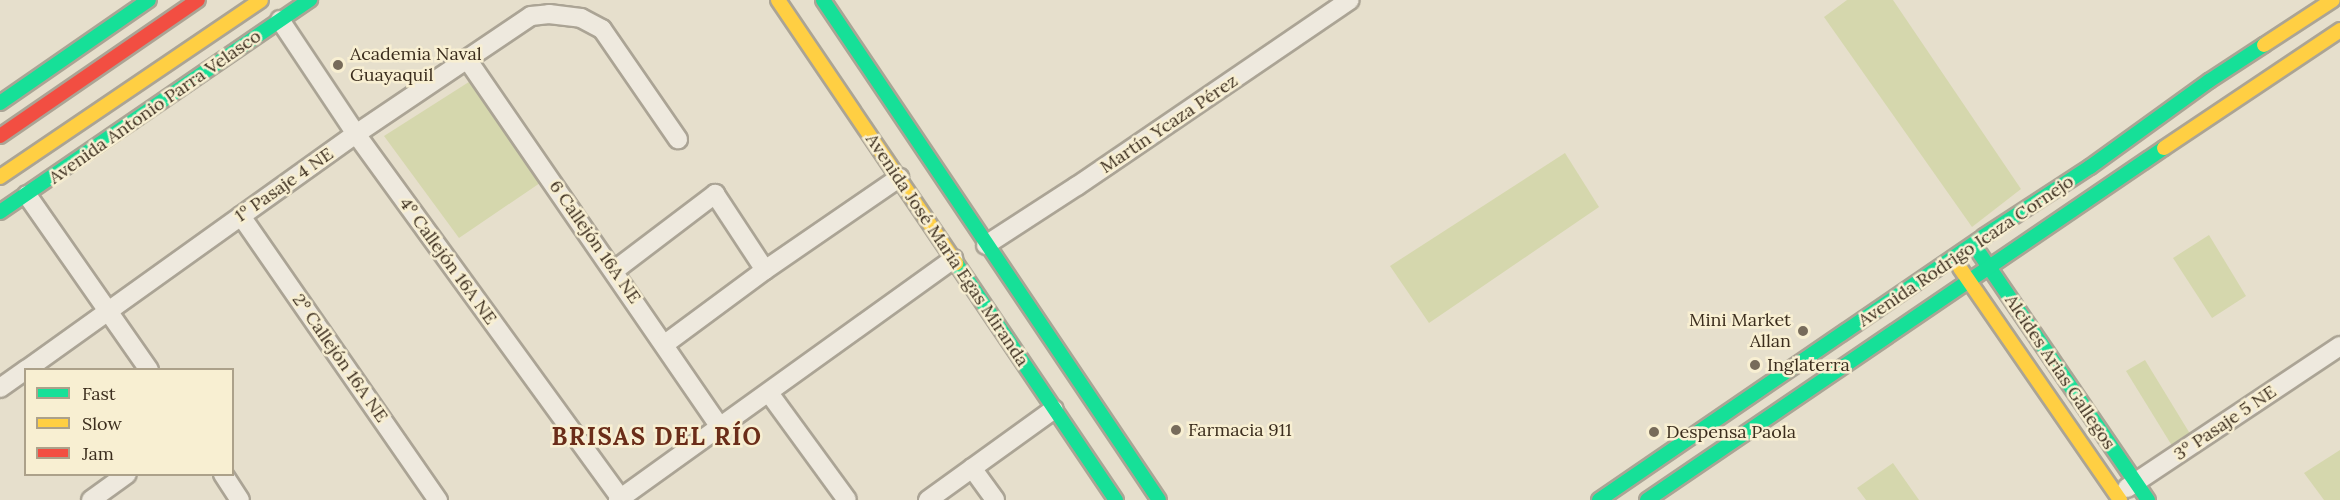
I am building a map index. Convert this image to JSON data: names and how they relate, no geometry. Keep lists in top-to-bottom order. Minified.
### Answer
{"streets":{"street":["Avenida Antonio Parra Velasco","Martín Ycaza Pérez","1º Pasaje 4 NE","6 Callejón 16A NE","Avenida José María Egas Miranda","Avenida Rodrigo Icaza Cornejo","4° Callejón 16A NE","2° Callejón 16A NE","Alcides Arias Gallegos","3º Pasaje 5 NE"]},"crossings":[["Avenida Antonio Parra Velasco","4° Callejón 16A NE"],["Martín Ycaza Pérez","Avenida José María Egas Miranda"],["1º Pasaje 4 NE","6 Callejón 16A NE"],["1º Pasaje 4 NE","4° Callejón 16A NE"],["1º Pasaje 4 NE","2° Callejón 16A NE"],["Avenida Rodrigo Icaza Cornejo","Alcides Arias Gallegos"],["Alcides Arias Gallegos","3º Pasaje 5 NE"]],"districts":["BRISAS DEL RÍO"],"places":["Academia Naval Guayaquil","Mini Market Allan","Inglaterra","Farmacia 911","Despensa Paola"],"legend":["Fast","Slow","Jam"]}
